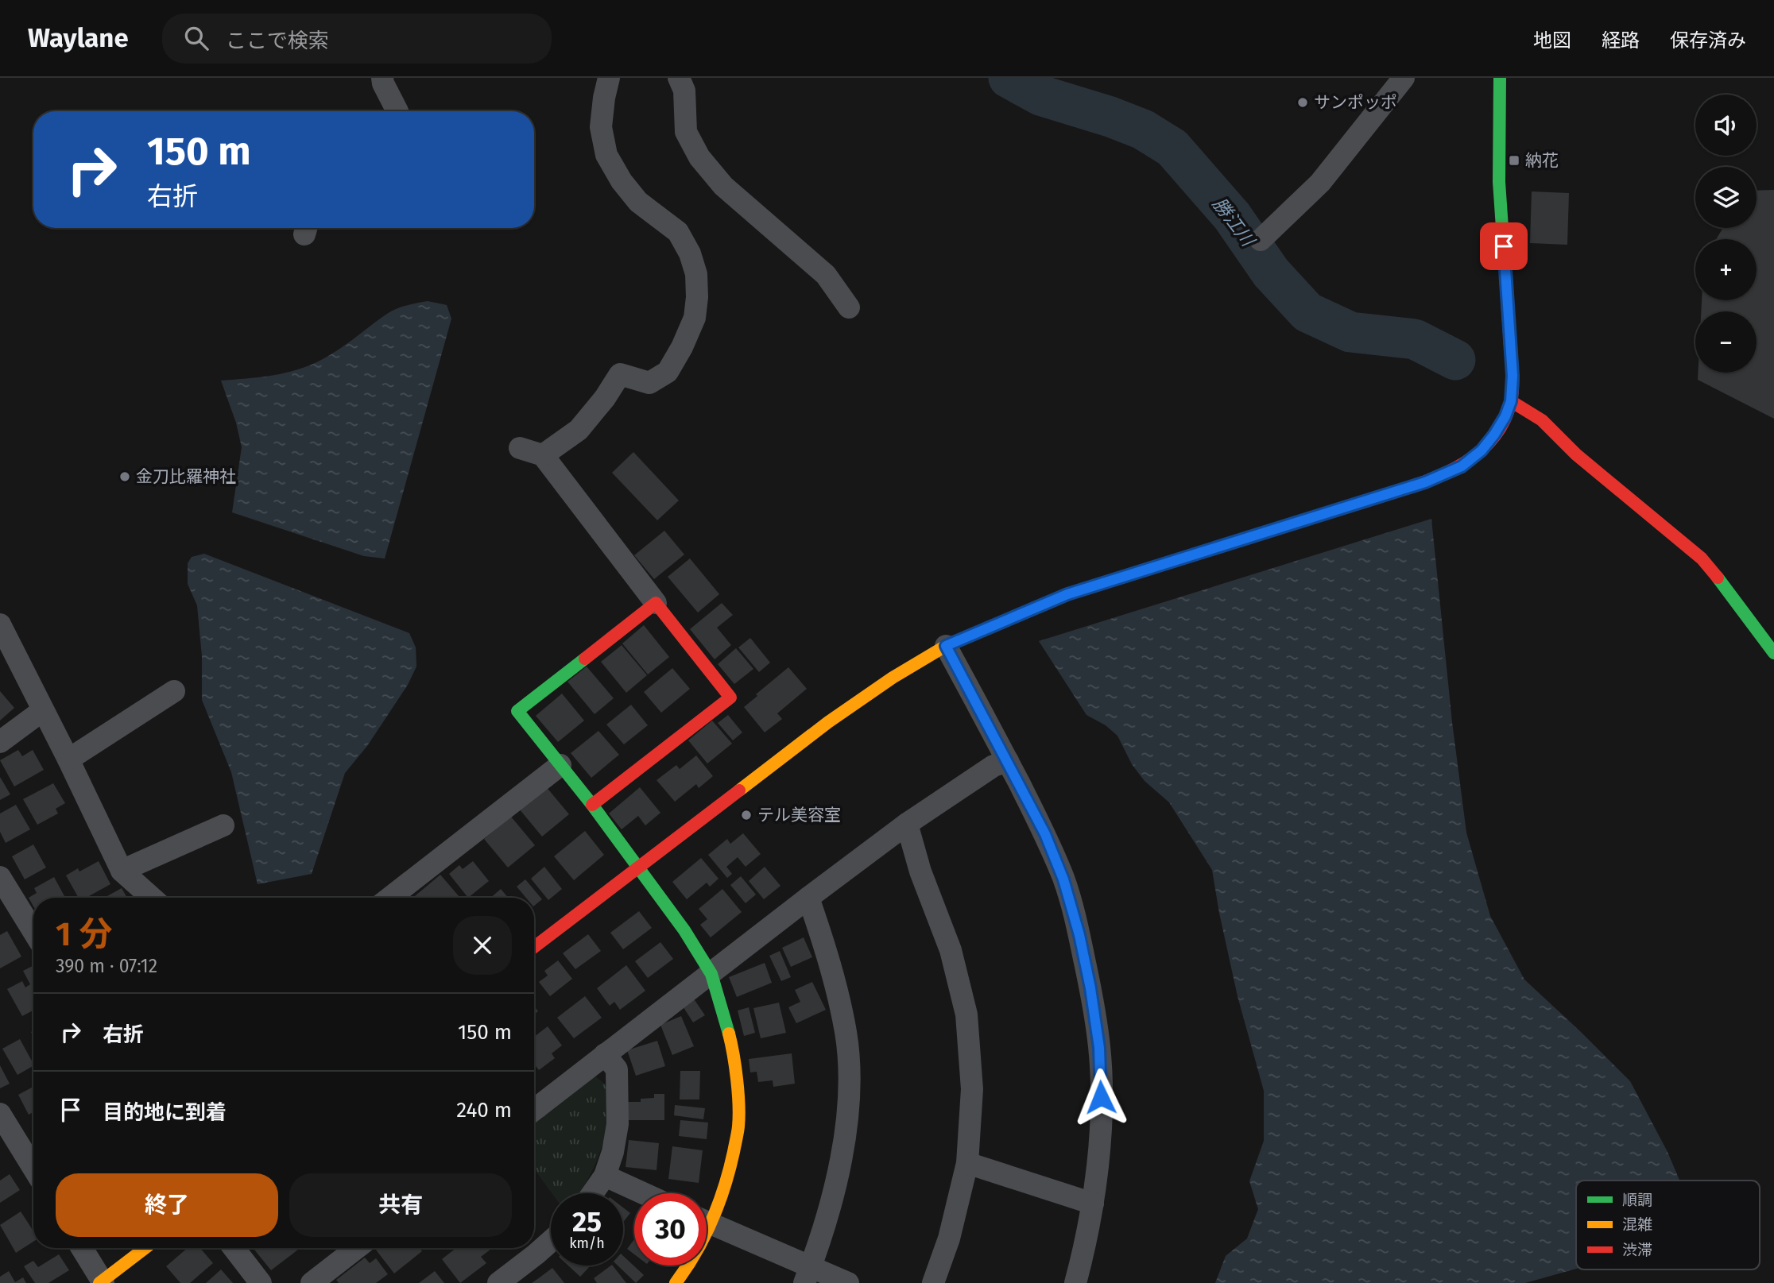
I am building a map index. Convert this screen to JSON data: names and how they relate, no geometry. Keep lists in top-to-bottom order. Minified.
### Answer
{"water":["勝江川"],"places":{"other":["サンポッポ","金刀比羅神社","テル美容室"],"transit":["納花"]},"legend":["順調","混雑","渋滞"],"page":{"header":"Waylane","search":"ここで検索","nav":["地図","経路","保存済み"],"map_buttons":["+","−"],"turn":["150 m","右折"],"heading":["1 分","390 m · 07:12"],"list":[{"name":"右折","value":"150 m"},{"name":"目的地に到着","value":"240 m"}],"buttons":["終了","共有"],"speed":"25 km/h","limit":"30"}}
